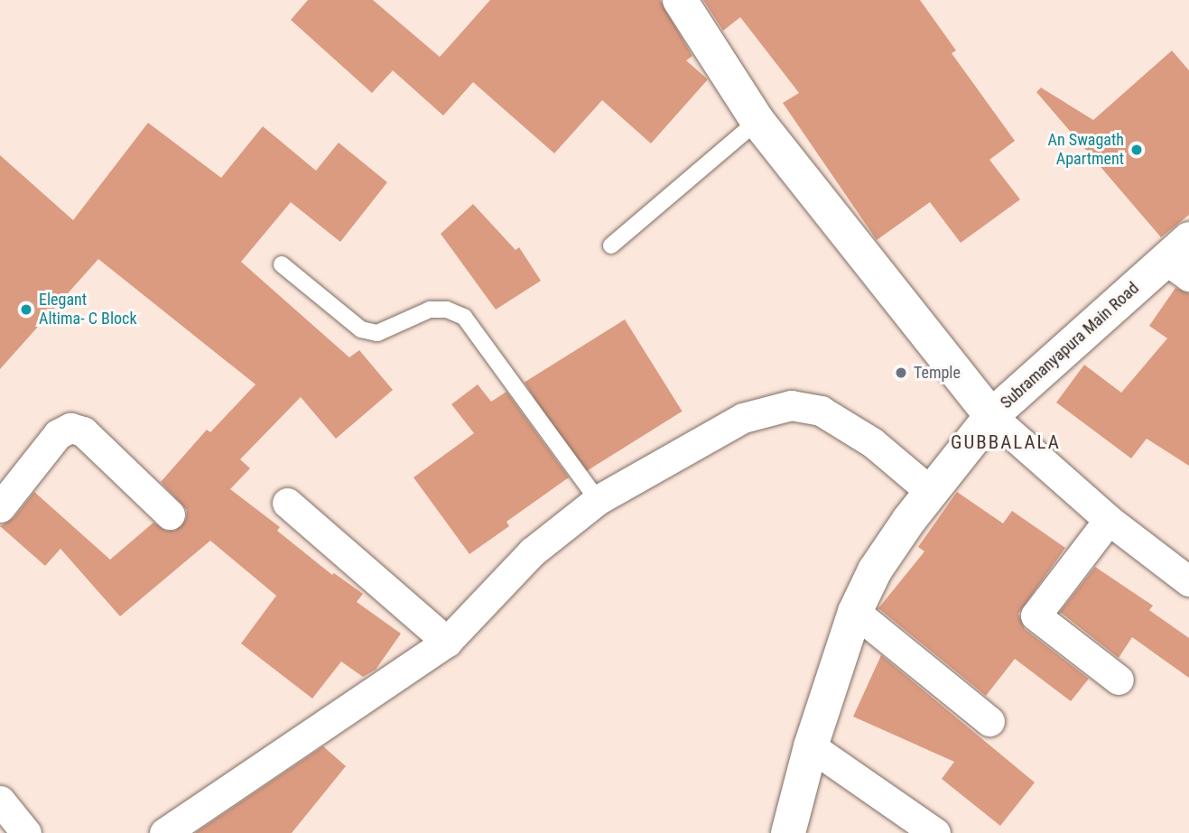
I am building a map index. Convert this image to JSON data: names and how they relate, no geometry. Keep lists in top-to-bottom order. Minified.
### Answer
{"streets":{"street":["Subramanyapura Main Road"]},"districts":["GUBBALALA"],"places":["An Swagath Apartment","Elegant Altima- C Block","Temple"]}
